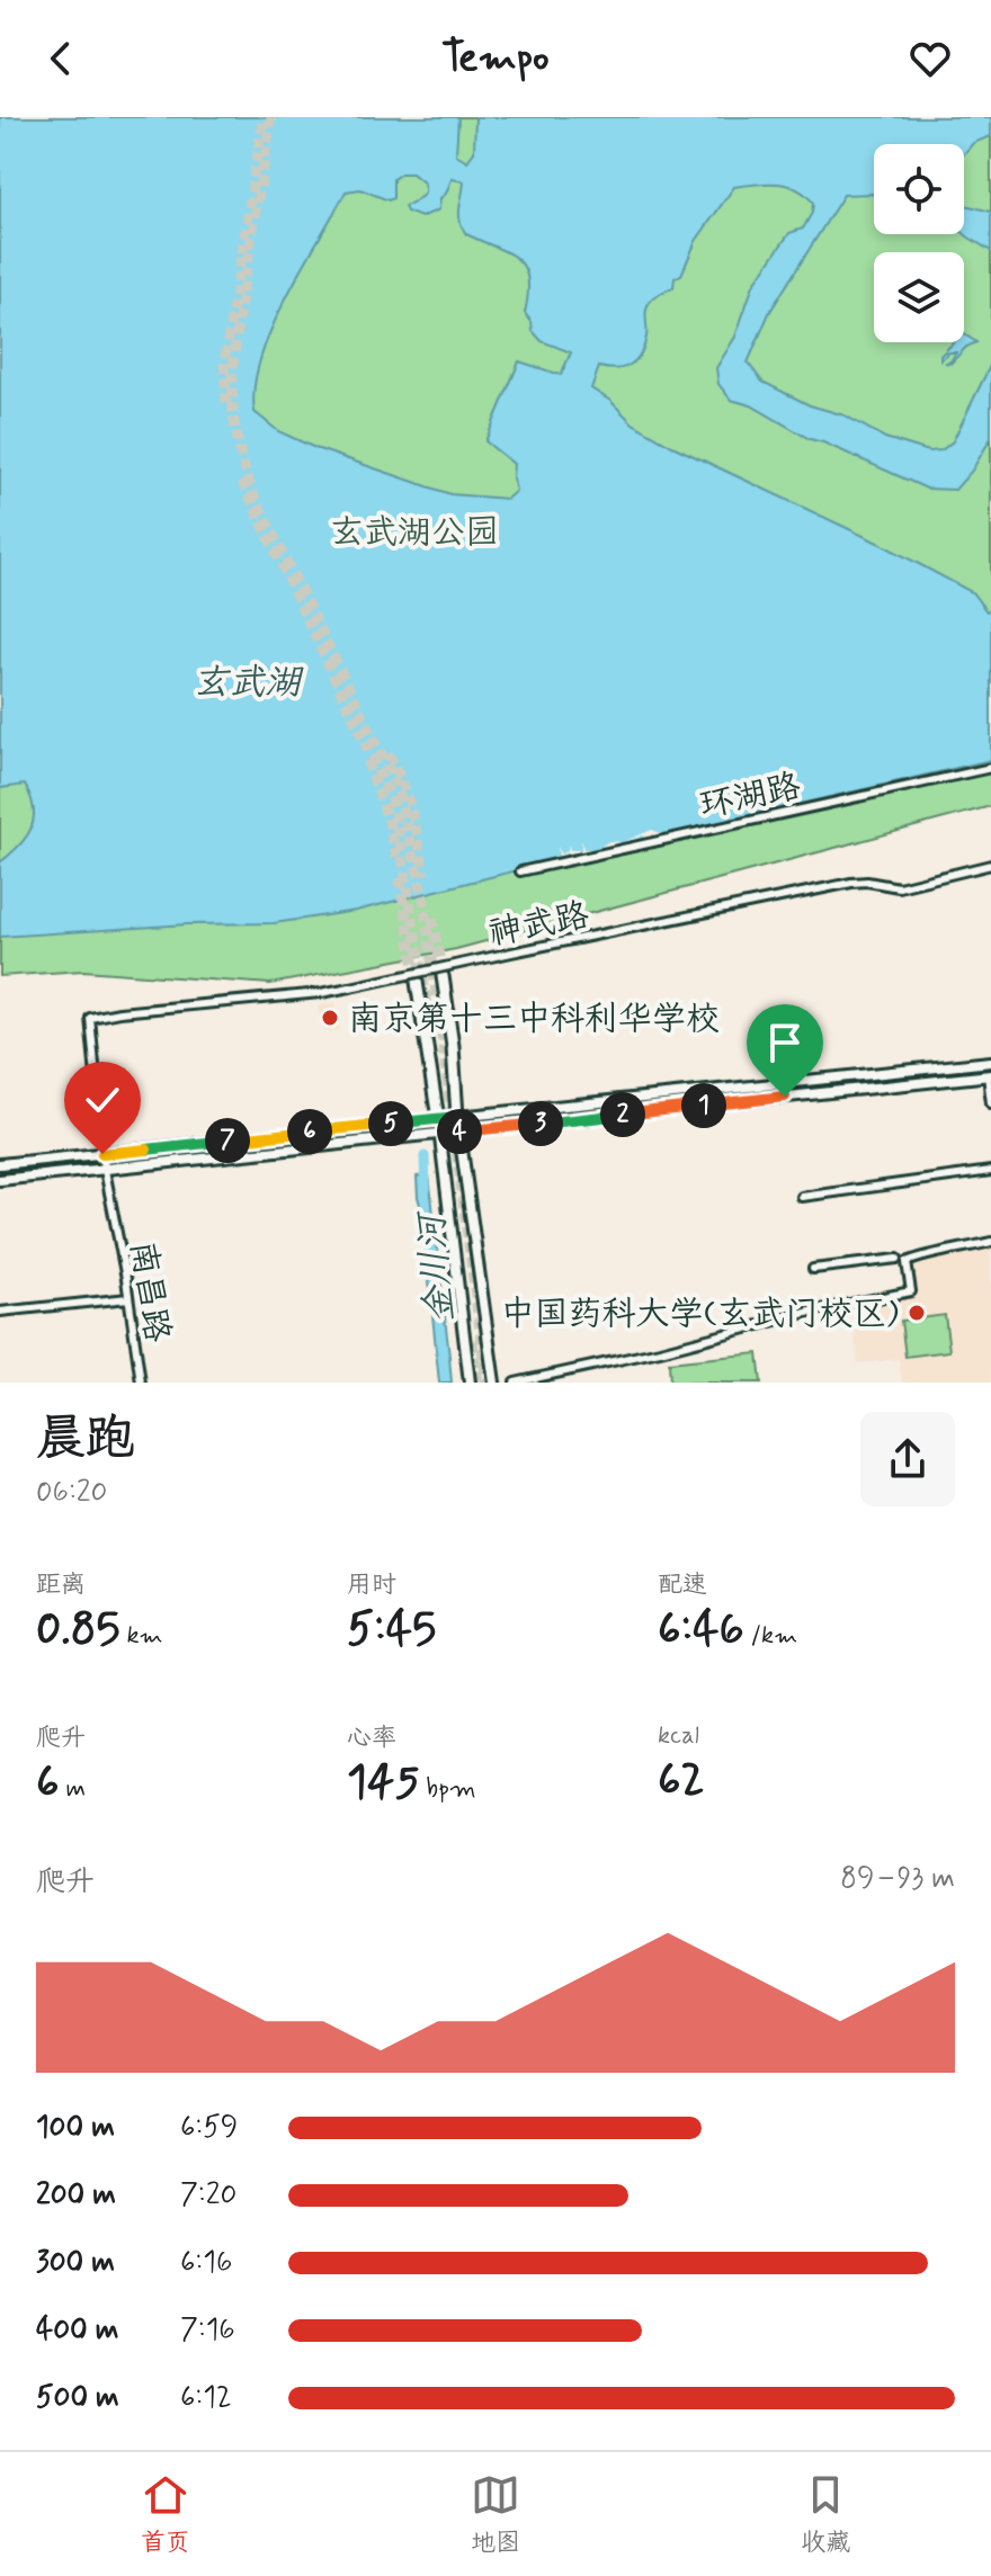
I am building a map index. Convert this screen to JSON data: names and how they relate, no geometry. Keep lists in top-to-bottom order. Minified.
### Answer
{"streets":{"street":["环湖路","神武路","南昌路"]},"crossings":[["神武路","南昌路"]],"water":["玄武湖","金川河"],"parks":["玄武湖公园"],"places":["南京第十三中科利华学校","中国药科大学(玄武门校区)"],"page":{"header":"Tempo","pins":["1","2","3","5","4","6","7"],"heading":["晨跑","06:20"],"stats":[["距离","0.85 km"],["用时","5:45"],["配速","6:46 /km"],["爬升","6 m"],["心率","145 bpm"],["kcal","62"]],"chart":["爬升","89–93 m"],"list":[{"name":"100 m","note":"6:59"},{"name":"200 m","note":"7:20"},{"name":"300 m","note":"6:16"},{"name":"400 m","note":"7:16"},{"name":"500 m","note":"6:12"}],"tabs":["首页","地图","收藏"]}}
